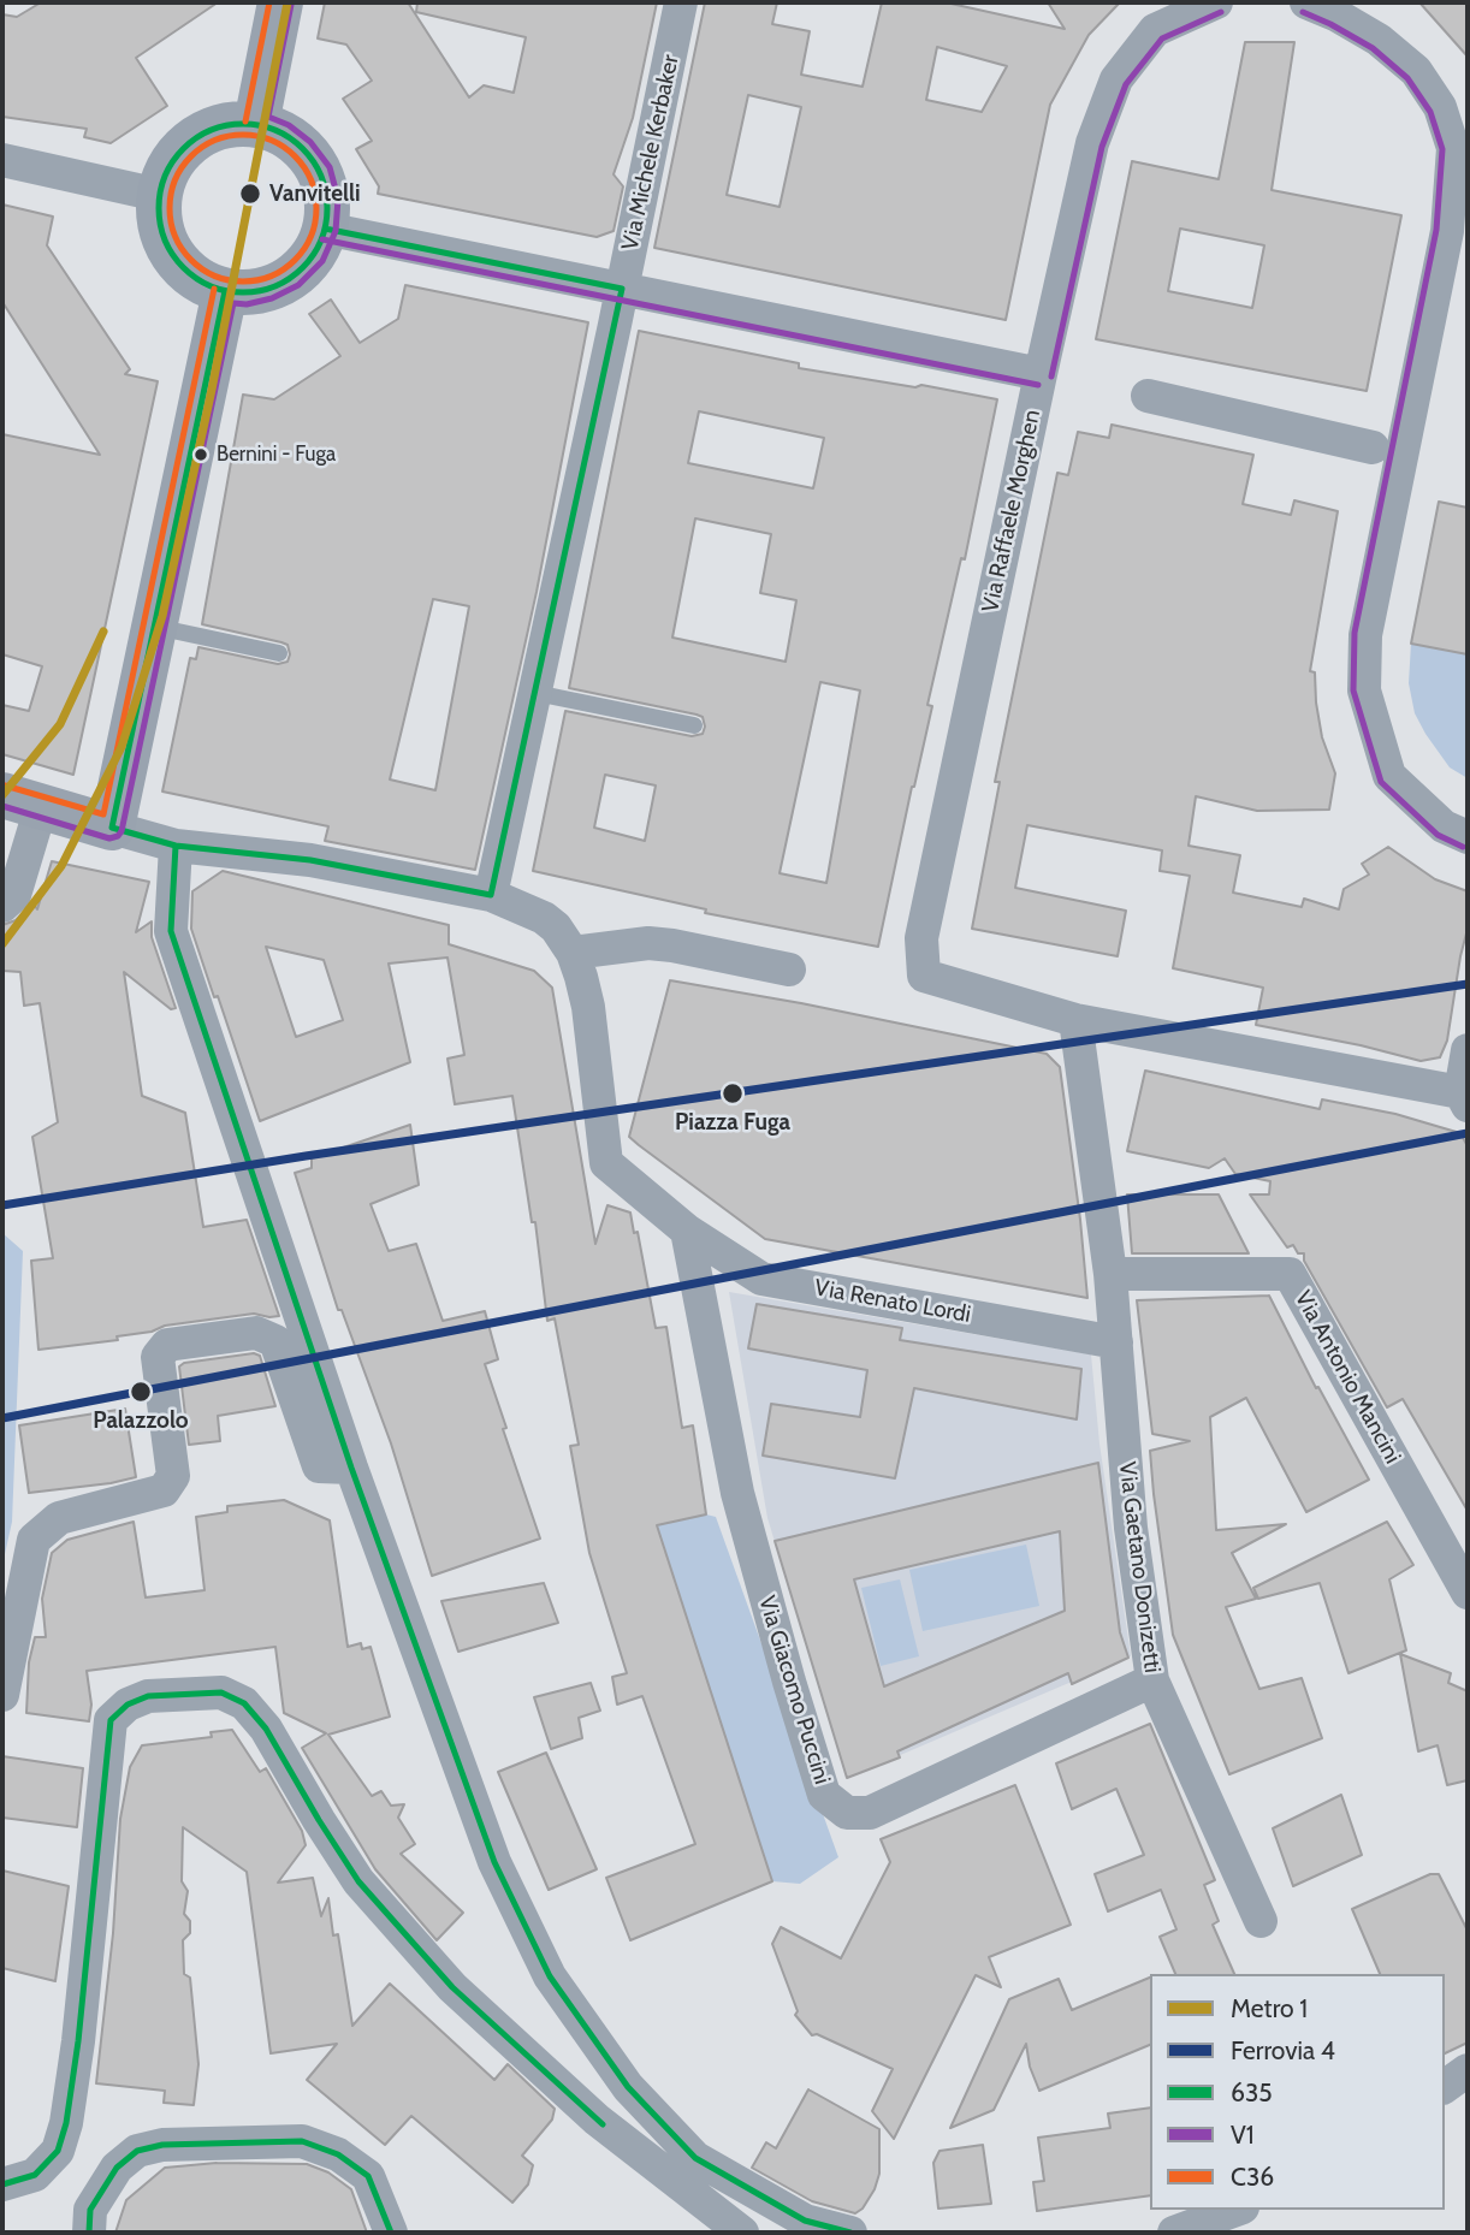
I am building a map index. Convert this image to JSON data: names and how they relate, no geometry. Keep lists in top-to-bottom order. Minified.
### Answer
{"streets":{"street":["Via Michele Kerbaker","Via Raffaele Morghen","Via Renato Lordi","Via Antonio Mancini","Via Gaetano Donizetti","Via Giacomo Puccini"]},"crossings":[["Via Renato Lordi","Via Gaetano Donizetti"],["Via Renato Lordi","Via Giacomo Puccini"],["Via Gaetano Donizetti","Via Giacomo Puccini"]],"places":["Vanvitelli","Bernini - Fuga","Piazza Fuga","Palazzolo"],"lines":["metro line 1","transit line C36","transit line V1","transit line 635","rail line 4"],"legend":["Metro 1","Ferrovia 4","635","V1","C36"]}
